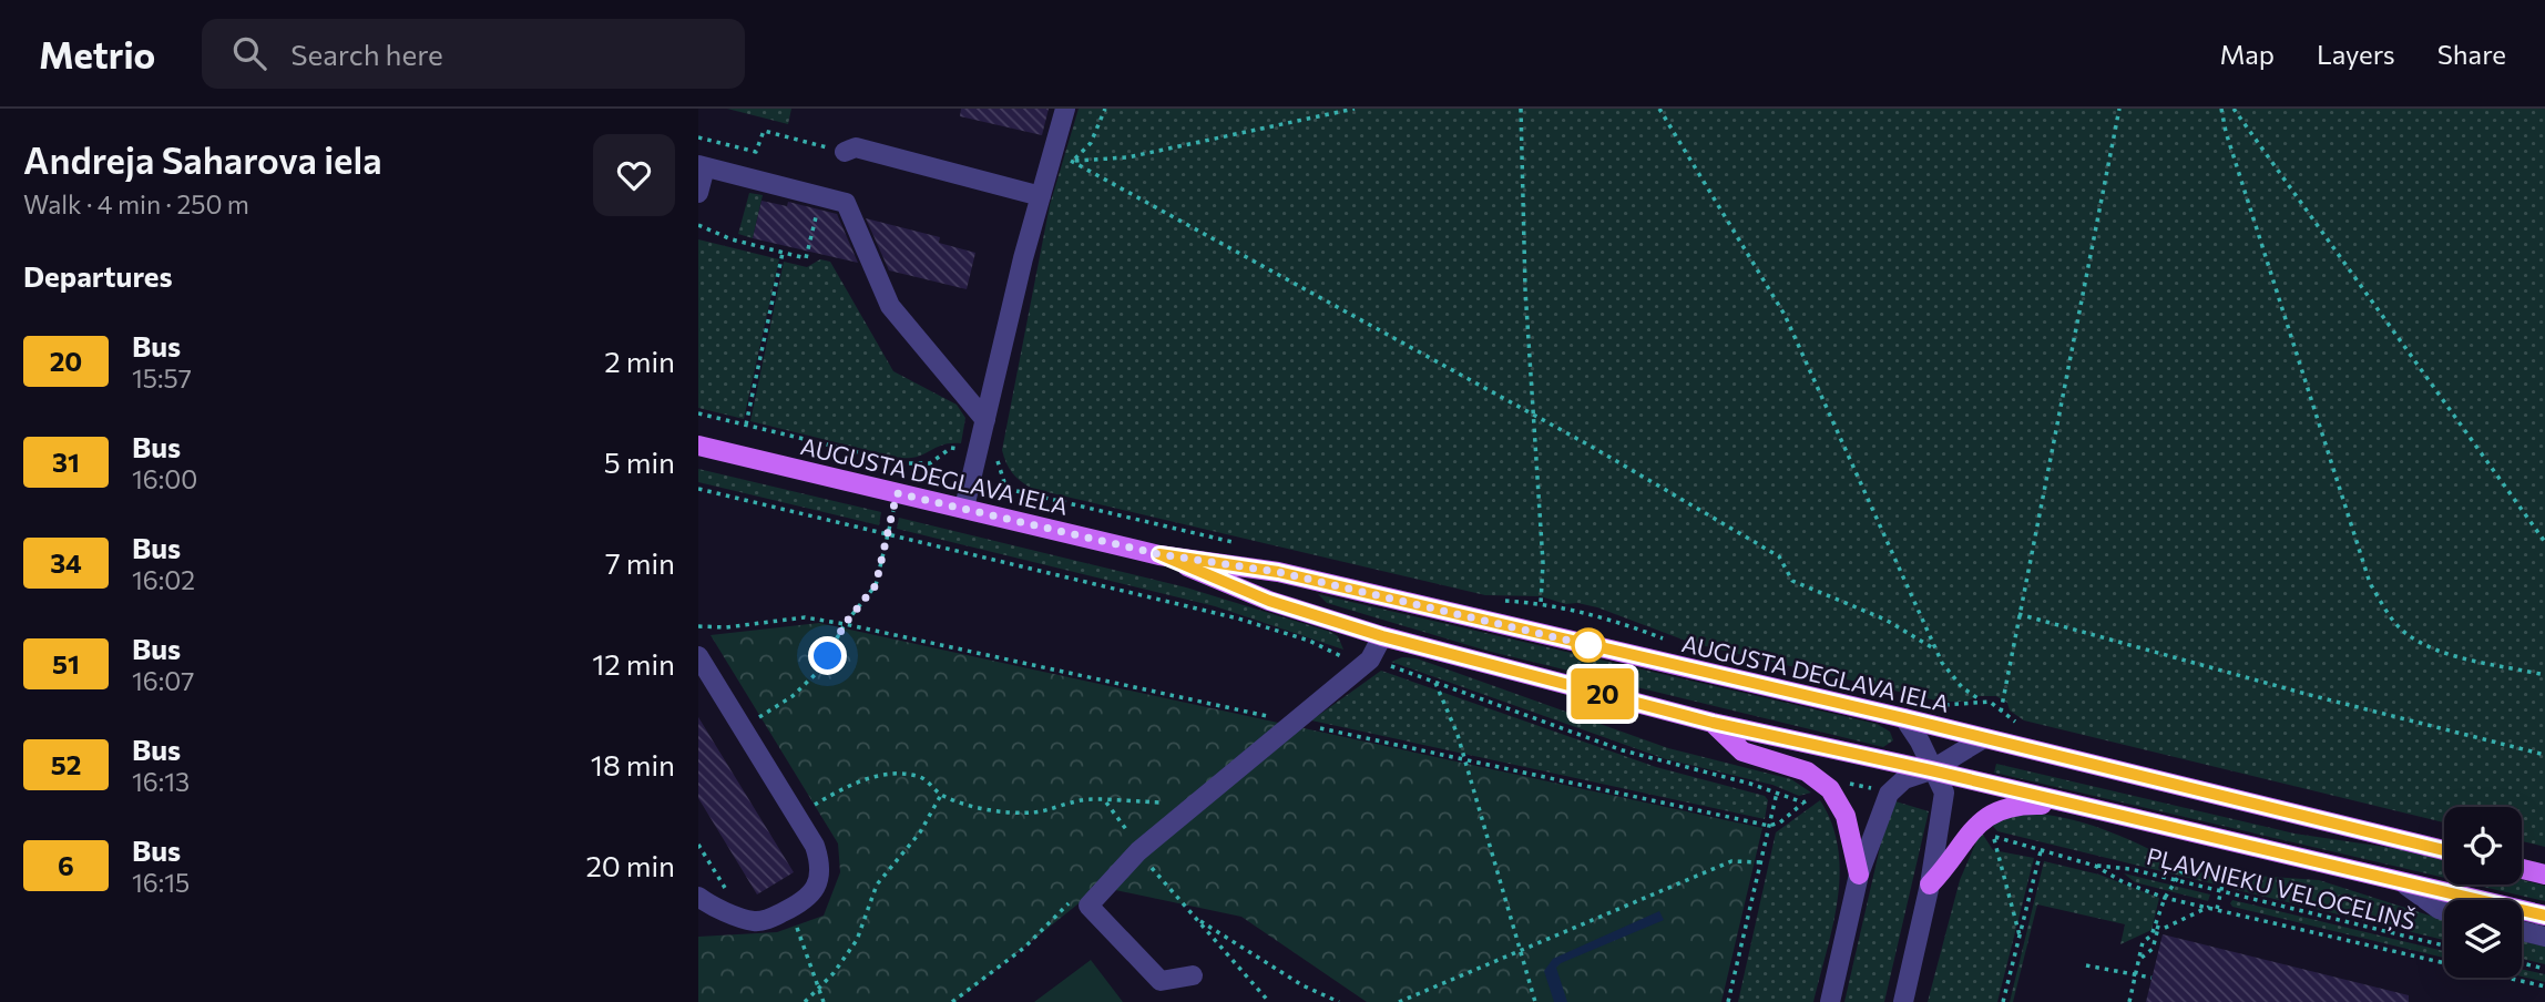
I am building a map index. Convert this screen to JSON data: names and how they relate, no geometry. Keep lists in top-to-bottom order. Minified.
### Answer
{"streets":{"main road":["AUGUSTA DEGLAVA IELA"],"path":["PĻAVNIEKU VELOCELIŅŠ"]},"lines":["bus line 20"],"page":{"header":"Metrio","search":"Search here","nav":["Map","Layers","Share"],"heading":[["Andreja Saharova iela","Walk · 4 min · 250 m"],"Departures"],"on_map":"20","list":[{"mark":"20","name":"Bus","note":"15:57","value":"2 min"},{"mark":"31","name":"Bus","note":"16:00","value":"5 min"},{"mark":"34","name":"Bus","note":"16:02","value":"7 min"},{"mark":"51","name":"Bus","note":"16:07","value":"12 min"},{"mark":"52","name":"Bus","note":"16:13","value":"18 min"},{"mark":"6","name":"Bus","note":"16:15","value":"20 min"}]}}
